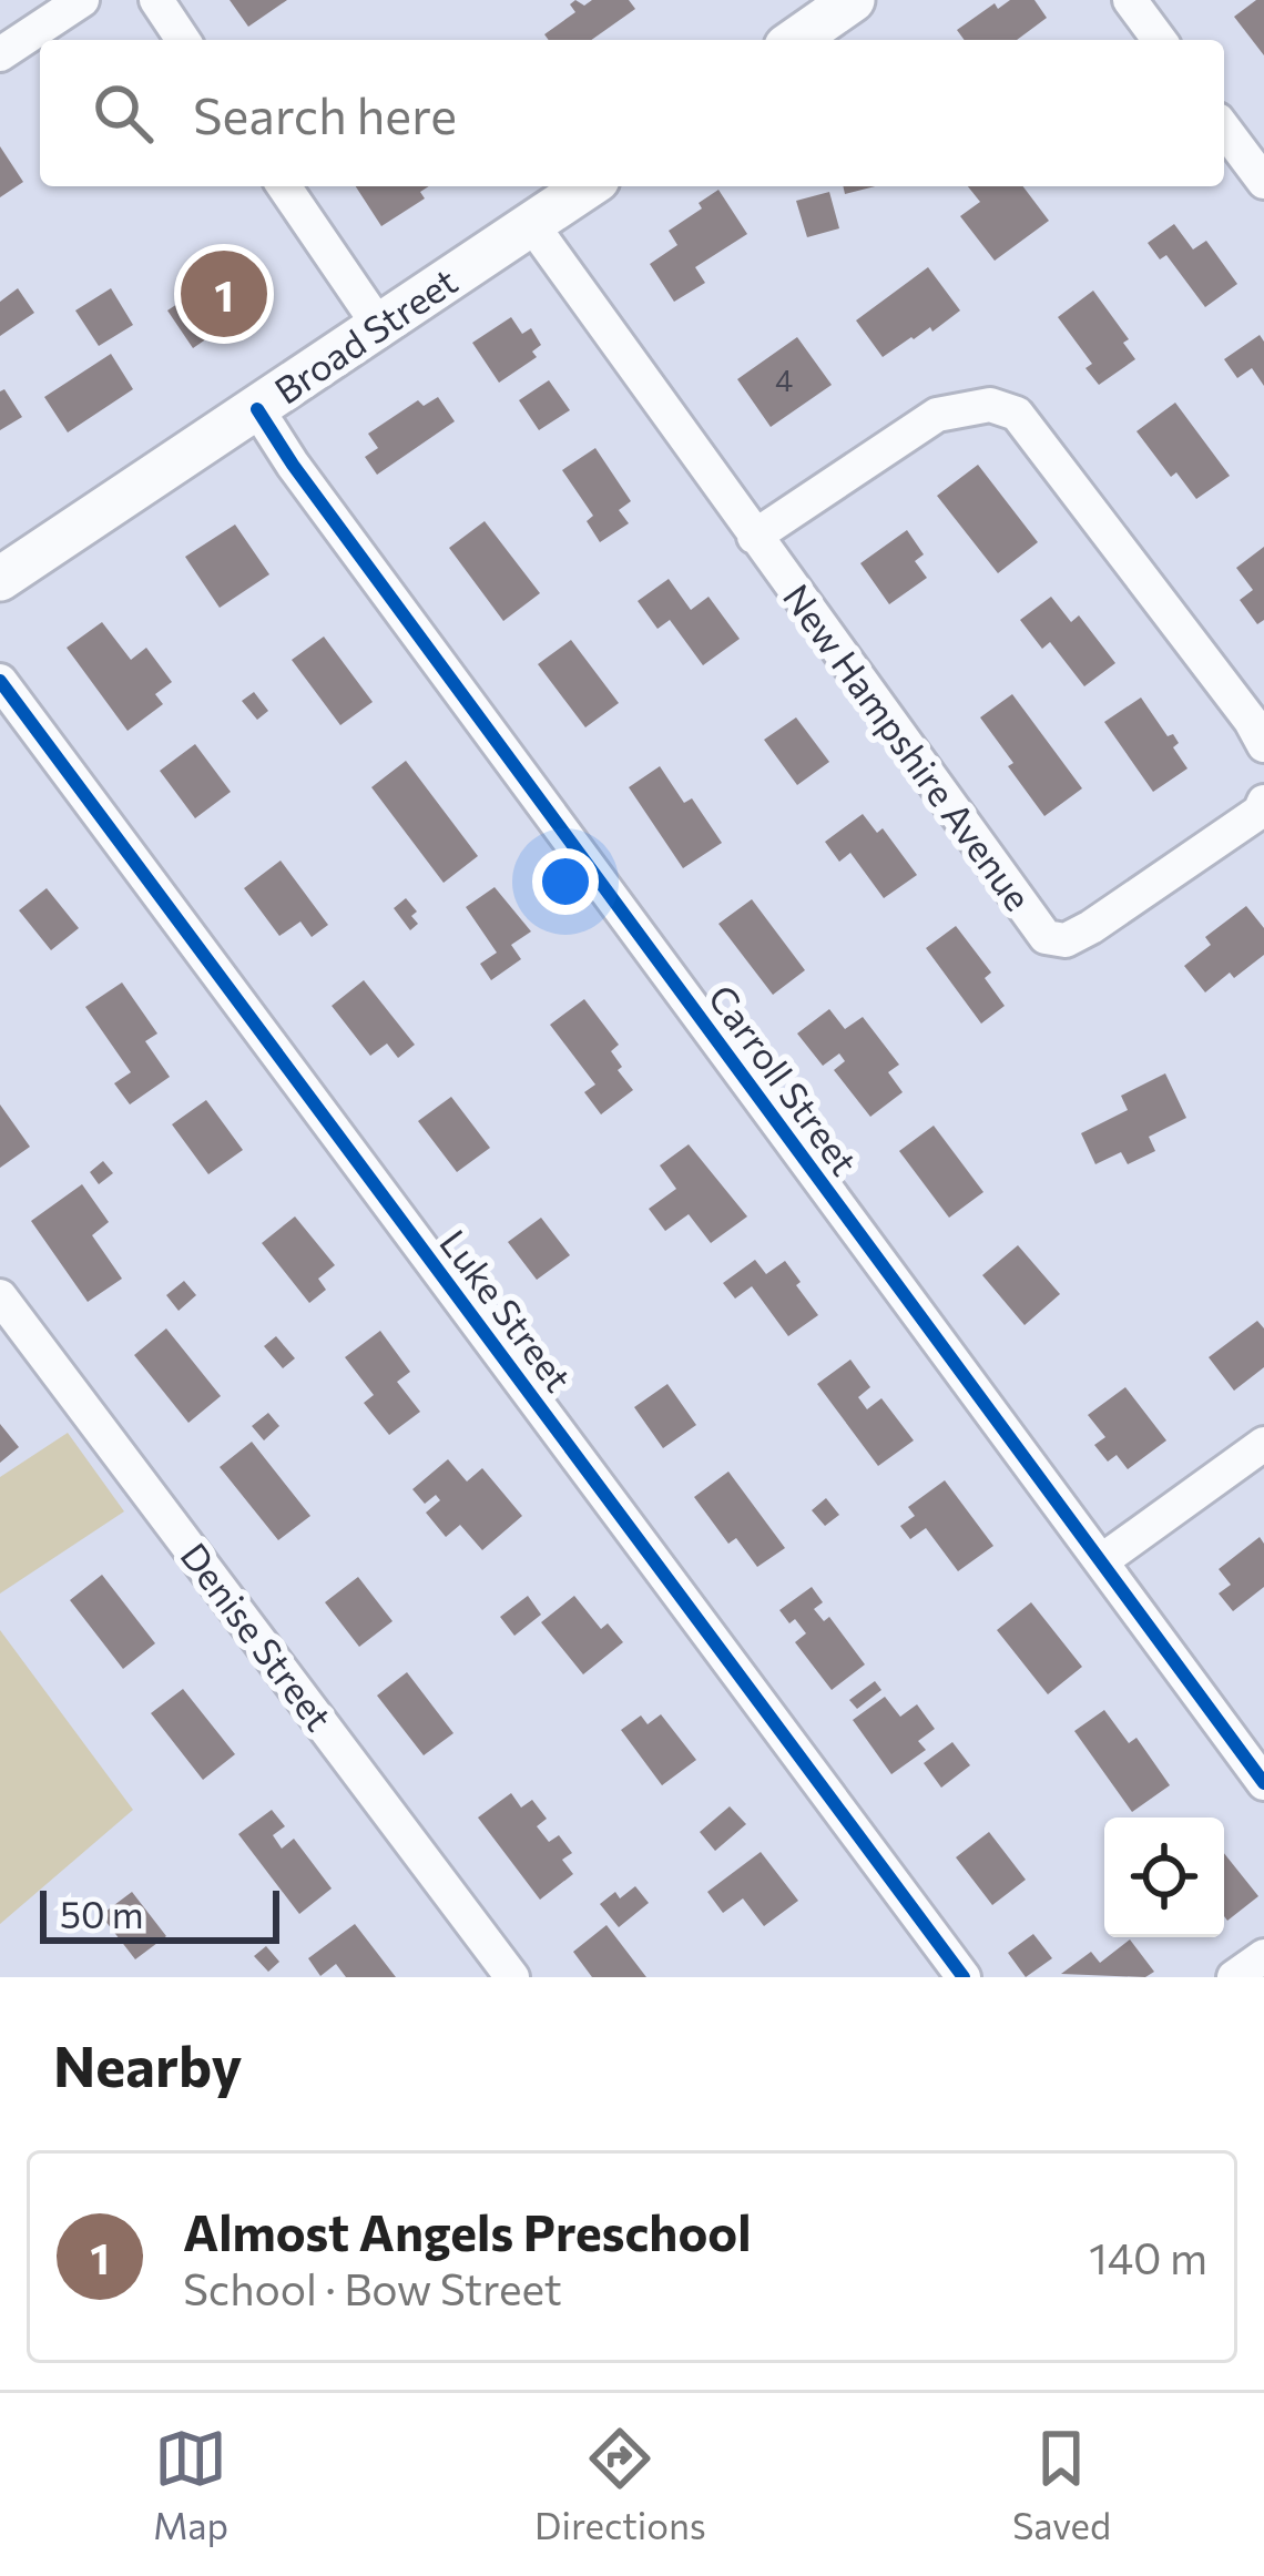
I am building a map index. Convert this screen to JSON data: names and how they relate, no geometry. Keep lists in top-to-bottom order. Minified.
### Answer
{"streets":{"main road":["Broad Street"],"street":["New Hampshire Avenue","Carroll Street","Luke Street","Denise Street"]},"crossings":[["Broad Street","New Hampshire Avenue"],["Broad Street","Carroll Street"]],"house_numbers":["4"],"scale_bar":"50 m","page":{"search":"Search here","pins":"1","scale":"50 m","heading":"Nearby","list":[{"mark":"1","name":"Almost Angels Preschool","note":"School · Bow Street","value":"140 m"}],"nav":["Map","Directions","Saved"]}}
